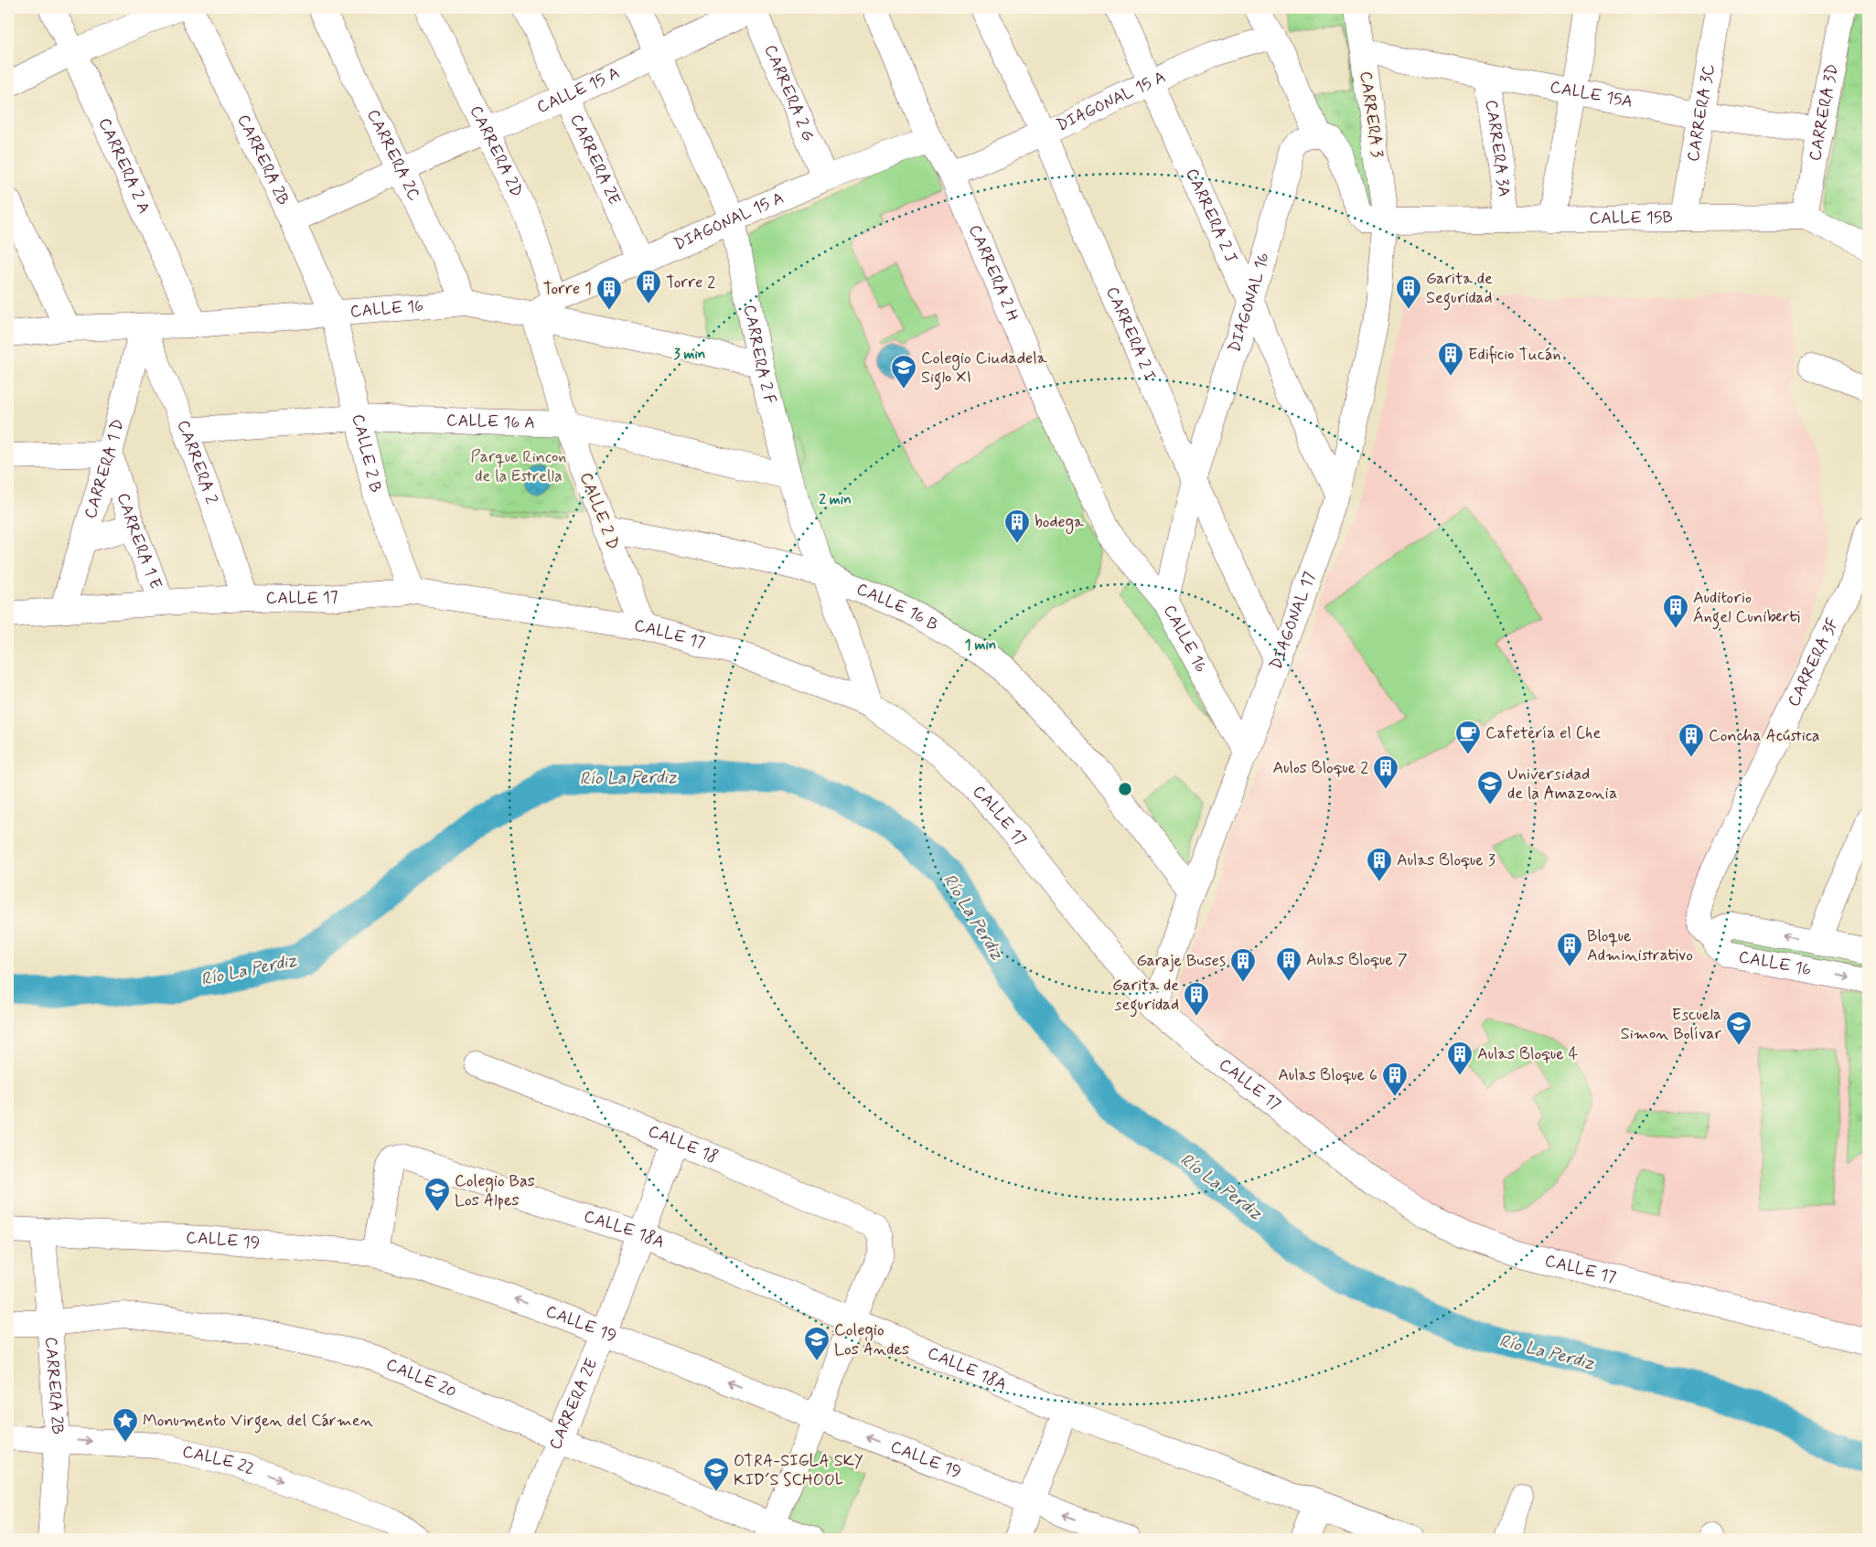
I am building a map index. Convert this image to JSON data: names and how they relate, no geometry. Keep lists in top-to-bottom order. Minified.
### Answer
{"streets":{"street":["CALLE 15 A","CARRERA 2 G","CALLE 15A","DIAGONAL 15 A","CARRERA 3D","CARRERA 3C","CARRERA 3","CARRERA 3A","CARRERA 2D","CARRERA 2C","CARRERA 2B","CARRERA 2E","CARRERA 2 A","CARRERA 2 J","CALLE 15B","CARRERA 2 H","DIAGONAL 16","CALLE 16","CARRERA 2 I","CARRERA 2 F","CALLE 16 A","CALLE 2 B","CARRERA 2","CARRERA 1 D","CALLE 2 D","CARRERA 1 E","CALLE 17","CALLE 16 B","DIAGONAL 17","CARRERA 3F","CALLE 18","CALLE 18A","CALLE 19","CALLE 20","CALLE 22"]},"crossings":[["CALLE 15 A","CARRERA 2 G"],["CALLE 15 A","CARRERA 2D"],["CALLE 15 A","CARRERA 2C"],["CALLE 15 A","CARRERA 2B"],["CALLE 15 A","CARRERA 2E"],["CALLE 15 A","CARRERA 2 F"],["CARRERA 2 G","DIAGONAL 15 A"],["CALLE 15A","CARRERA 3D"],["CALLE 15A","CARRERA 3C"],["CALLE 15A","CARRERA 3"],["CALLE 15A","CARRERA 3A"],["DIAGONAL 15 A","CARRERA 2D"],["DIAGONAL 15 A","CARRERA 2E"],["DIAGONAL 15 A","CARRERA 2 J"],["DIAGONAL 15 A","CARRERA 2 H"],["DIAGONAL 15 A","CALLE 16"],["DIAGONAL 15 A","CARRERA 2 I"],["DIAGONAL 15 A","CARRERA 2 F"],["DIAGONAL 15 A","CALLE 2 D"],["CARRERA 3D","CALLE 15B"],["CARRERA 3C","CALLE 15B"],["CARRERA 3","CALLE 15B"],["CARRERA 3","DIAGONAL 17"],["CARRERA 3A","CALLE 15B"],["CARRERA 2C","CALLE 16"],["CARRERA 2B","CALLE 16"],["CARRERA 2B","CALLE 2 B"],["CARRERA 2B","CALLE 19"],["CARRERA 2B","CALLE 20"],["CARRERA 2B","CALLE 22"],["CARRERA 2E","CALLE 18"],["CARRERA 2E","CALLE 18A"],["CARRERA 2E","CALLE 19"],["CARRERA 2E","CALLE 20"],["CARRERA 2 A","CALLE 16"],["CARRERA 2 J","DIAGONAL 16"],["CARRERA 2 J","DIAGONAL 17"],["CALLE 15B","DIAGONAL 17"],["CARRERA 2 H","CALLE 16"],["DIAGONAL 16","CALLE 16"],["DIAGONAL 16","CARRERA 2 I"],["CALLE 16","CARRERA 2 F"],["CALLE 16","CALLE 2 B"],["CALLE 16","CARRERA 2"],["CALLE 16","CARRERA 1 D"],["CALLE 16","CALLE 2 D"],["CALLE 16","DIAGONAL 17"],["CALLE 16","CARRERA 3F"],["CARRERA 2 I","DIAGONAL 17"],["CARRERA 2 F","CALLE 16 A"],["CARRERA 2 F","CALLE 17"],["CARRERA 2 F","CALLE 16 B"],["CALLE 16 A","CALLE 2 B"],["CALLE 16 A","CARRERA 2"],["CALLE 16 A","CALLE 2 D"],["CALLE 2 B","CALLE 17"],["CARRERA 2","CARRERA 1 D"],["CARRERA 2","CALLE 17"],["CARRERA 1 D","CARRERA 1 E"],["CARRERA 1 D","CALLE 17"],["CALLE 2 D","CALLE 17"],["CALLE 2 D","CALLE 16 B"],["CARRERA 1 E","CALLE 17"],["CALLE 17","DIAGONAL 17"],["CALLE 16 B","DIAGONAL 17"],["CALLE 18","CALLE 18A"],["CALLE 18A","CALLE 19"]],"one_way":["CALLE 19","CALLE 22"],"water":["Río La Perdiz"],"parks":["Parque Rincon de la Estrella"],"places":{"building":["Torre 2","Garita de Seguridad","Torre 1","Edificio Tucán","bodega","Auditorio Ángel Cuniberti","Concha Acústica","Aulos Bloque 2","Aulas Bloque 3","Bloque Administrativo","Aulas Bloque 7","Garaje Buses","Garita de seguridad","Aulas Bloque 4","Aulas Bloque 6"],"school or university":["Colegio Ciudadela Siglo XI","Universidad de la Amazonia","Escuela Simon Bolívar","Colegio Bas Los Alpes","Colegio Los Andes","OTRA-SIGLA SKY KID´S SCHOOL"],"cafe":["Cafetería el Che"],"place":["Monumento Virgen del Cármen"]},"rings":["3 min","2 min","1 min"]}
